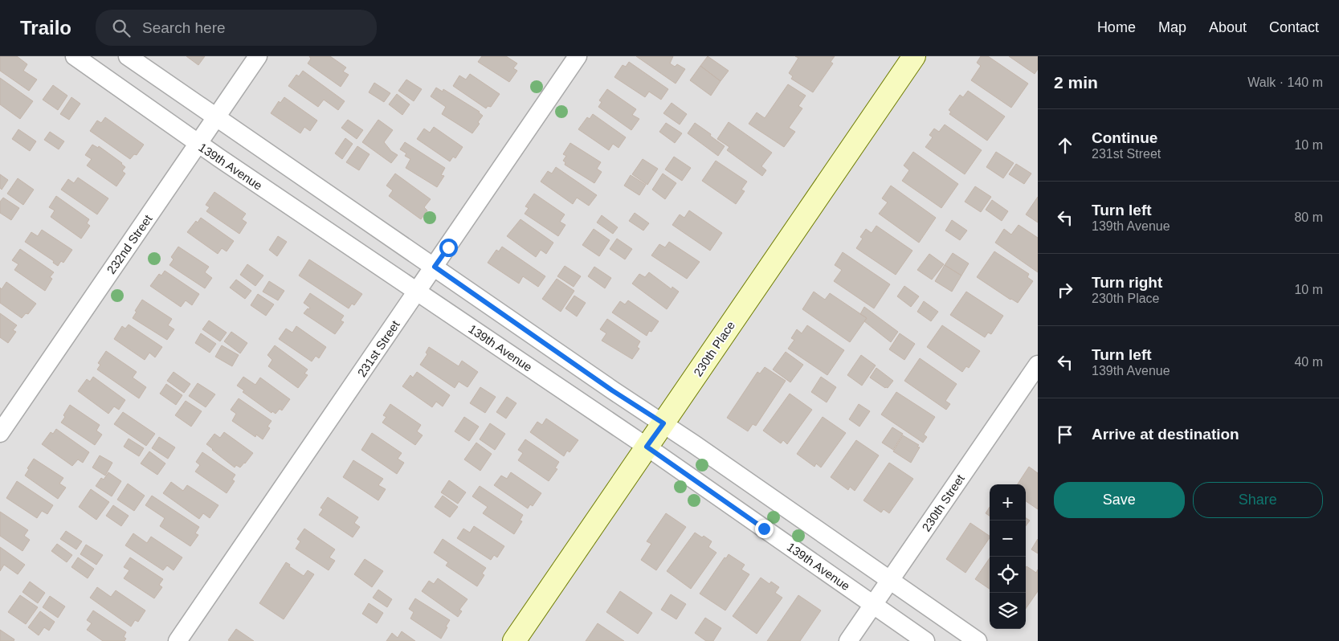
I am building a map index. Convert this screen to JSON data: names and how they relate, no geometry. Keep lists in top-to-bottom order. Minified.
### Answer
{"streets":{"street":["139th Avenue","232nd Street","231st Street","230th Place","230th Street"]},"crossings":[["139th Avenue","232nd Street"],["139th Avenue","231st Street"],["139th Avenue","230th Place"],["139th Avenue","230th Street"]],"page":{"header":"Trailo","search":"Search here","nav":["Home","Map","About","Contact"],"heading":["2 min","Walk · 140 m"],"list":[["Continue","231st Street","10 m"],["Turn left","139th Avenue","80 m"],["Turn right","230th Place","10 m"],["Turn left","139th Avenue","40 m"],"Arrive at destination"],"buttons":["Save","Share"],"map_buttons":["+","−"]}}
